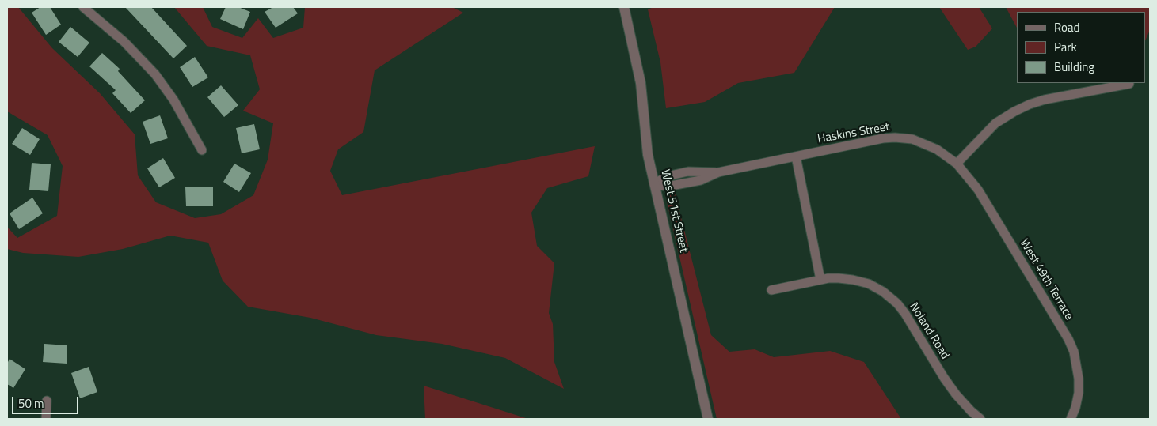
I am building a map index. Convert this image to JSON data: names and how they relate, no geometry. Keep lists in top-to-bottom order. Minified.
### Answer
{"streets":{"street":["Haskins Street","West 51st Street","West 49th Terrace","Noland Road"]},"crossings":[["Haskins Street","West 51st Street"],["Haskins Street","West 49th Terrace"]],"legend":["Road","Park","Building"],"scale_bar":"50 m"}
